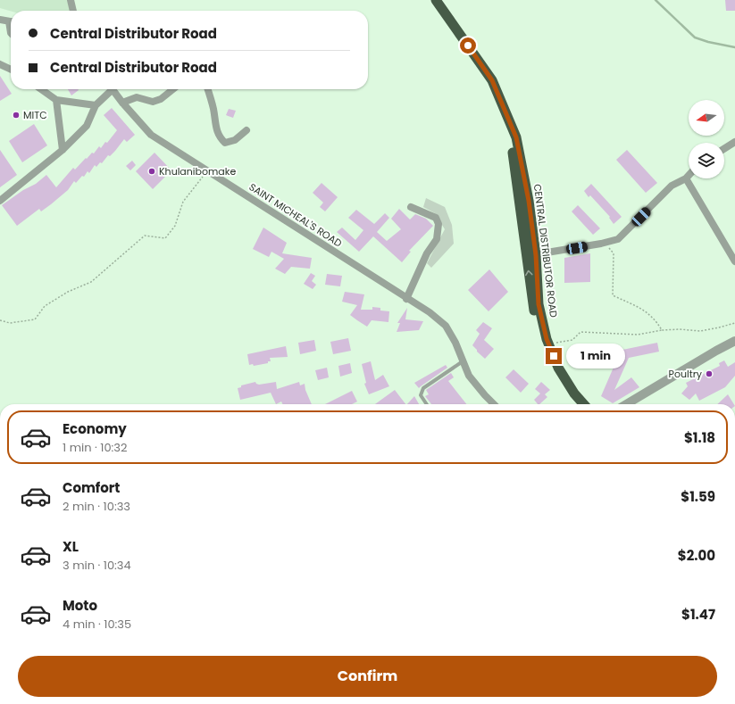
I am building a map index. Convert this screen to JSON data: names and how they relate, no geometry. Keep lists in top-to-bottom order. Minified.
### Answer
{"streets":{"highway":["CENTRAL DISTRIBUTOR ROAD"],"street":["SAINT MICHEAL'S ROAD"]},"places":["MITC","Khulanibomake","Poultry"],"north":"left","page":{"banner":["Central Distributor Road","Central Distributor Road"],"bubble":"1 min","list":[{"name":"Economy","note":"1 min · 10:32","value":"$1.18"},{"name":"Comfort","note":"2 min · 10:33","value":"$1.59"},{"name":"XL","note":"3 min · 10:34","value":"$2.00"},{"name":"Moto","note":"4 min · 10:35","value":"$1.47"}],"buttons":"Confirm"}}
